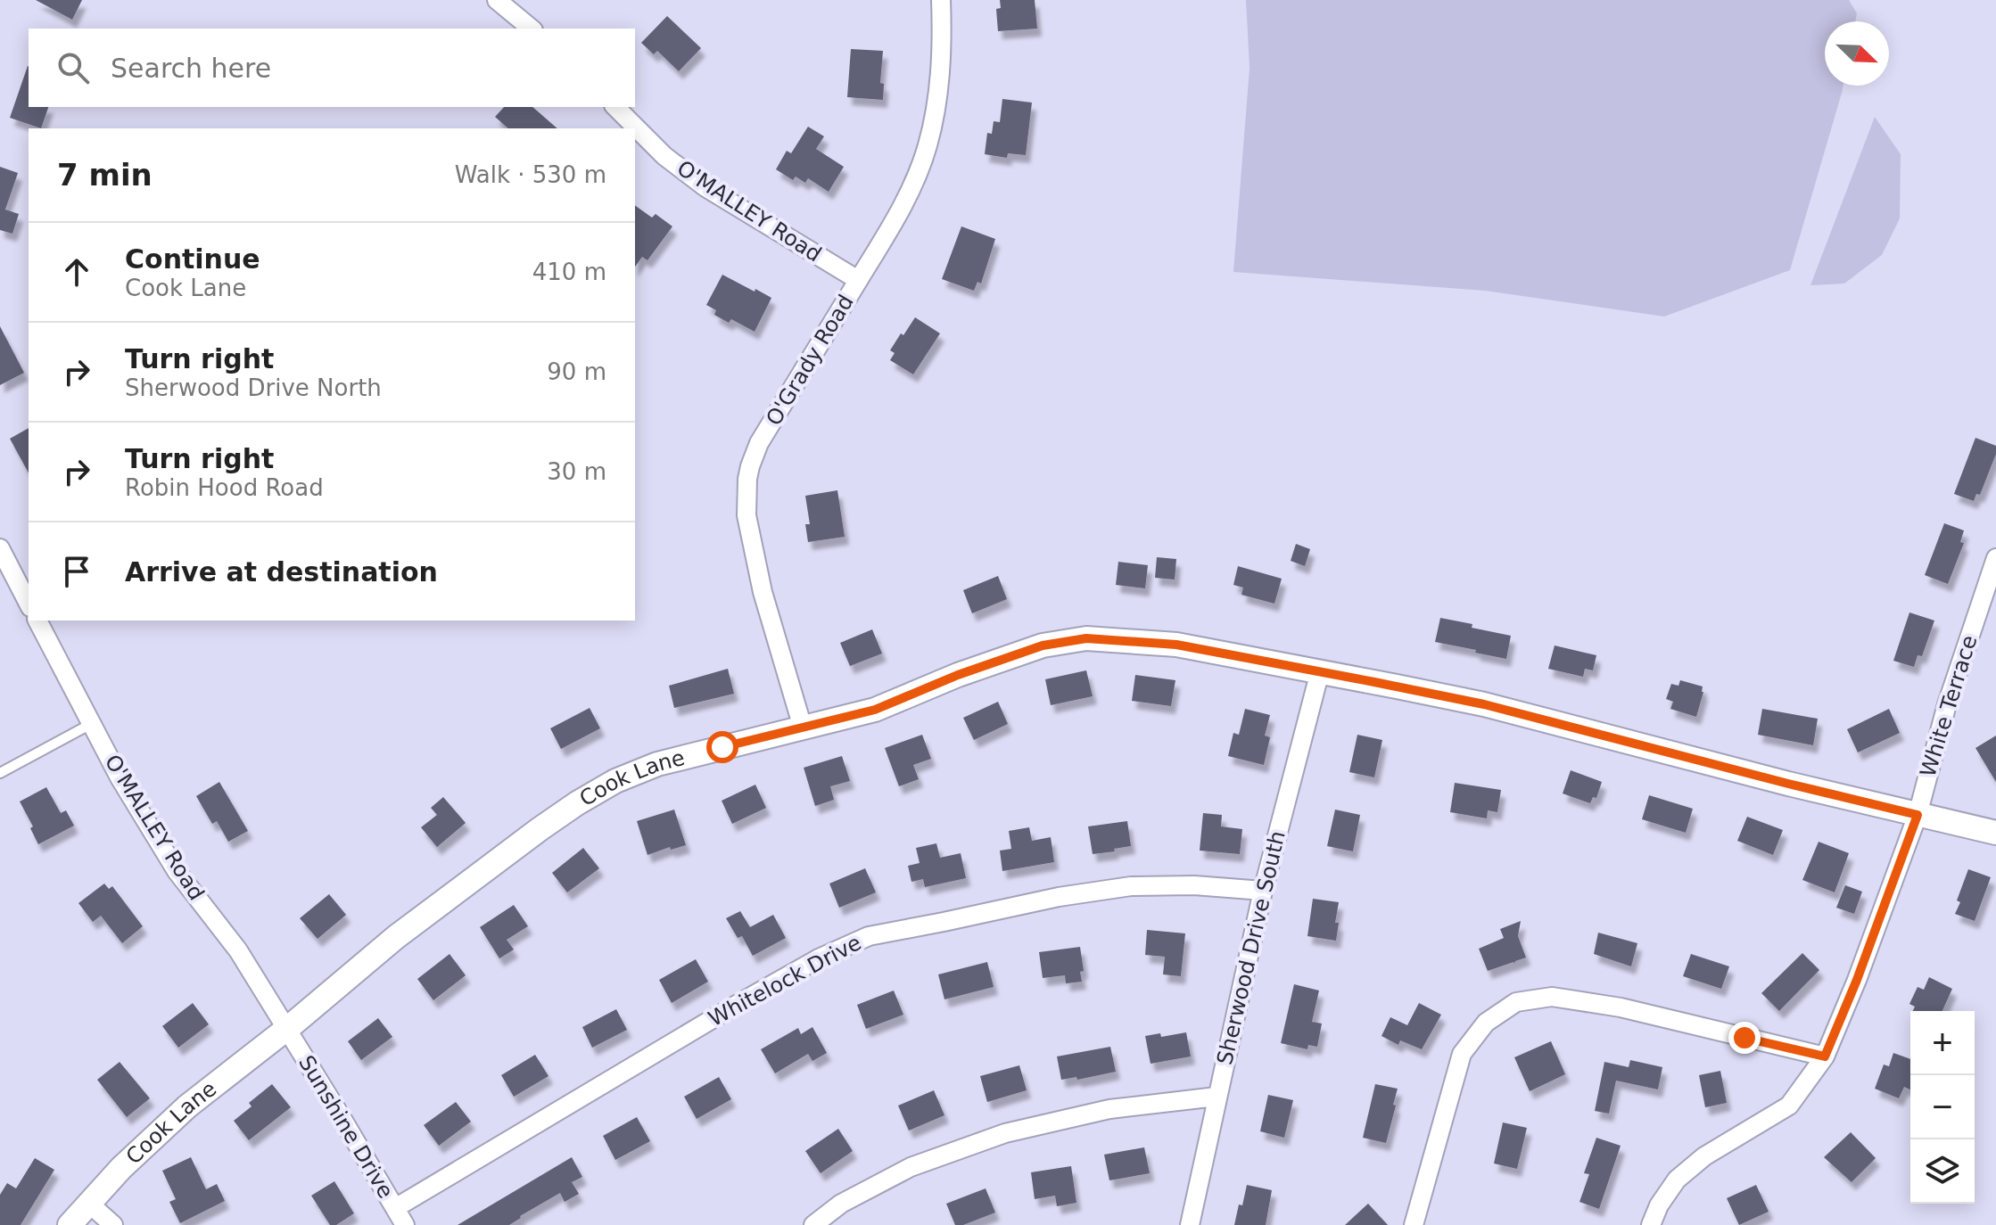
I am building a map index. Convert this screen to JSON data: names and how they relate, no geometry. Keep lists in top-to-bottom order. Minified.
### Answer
{"streets":{"street":["O'MALLEY Road","O'Grady Road","White Terrace","Cook Lane","Sherwood Drive South","Whitelock Drive","Sunshine Drive"]},"crossings":[["O'MALLEY Road","O'Grady Road"],["O'MALLEY Road","Cook Lane"],["O'MALLEY Road","Sunshine Drive"],["O'Grady Road","Cook Lane"],["White Terrace","Cook Lane"],["Cook Lane","Sherwood Drive South"],["Cook Lane","Sunshine Drive"],["Sherwood Drive South","Whitelock Drive"],["Whitelock Drive","Sunshine Drive"]],"north":"bottom right","page":{"search":"Search here","heading":["7 min","Walk · 530 m"],"list":[["Continue","Cook Lane","410 m"],["Turn right","Sherwood Drive North","90 m"],["Turn right","Robin Hood Road","30 m"],"Arrive at destination"],"map_buttons":["+","−"]}}
